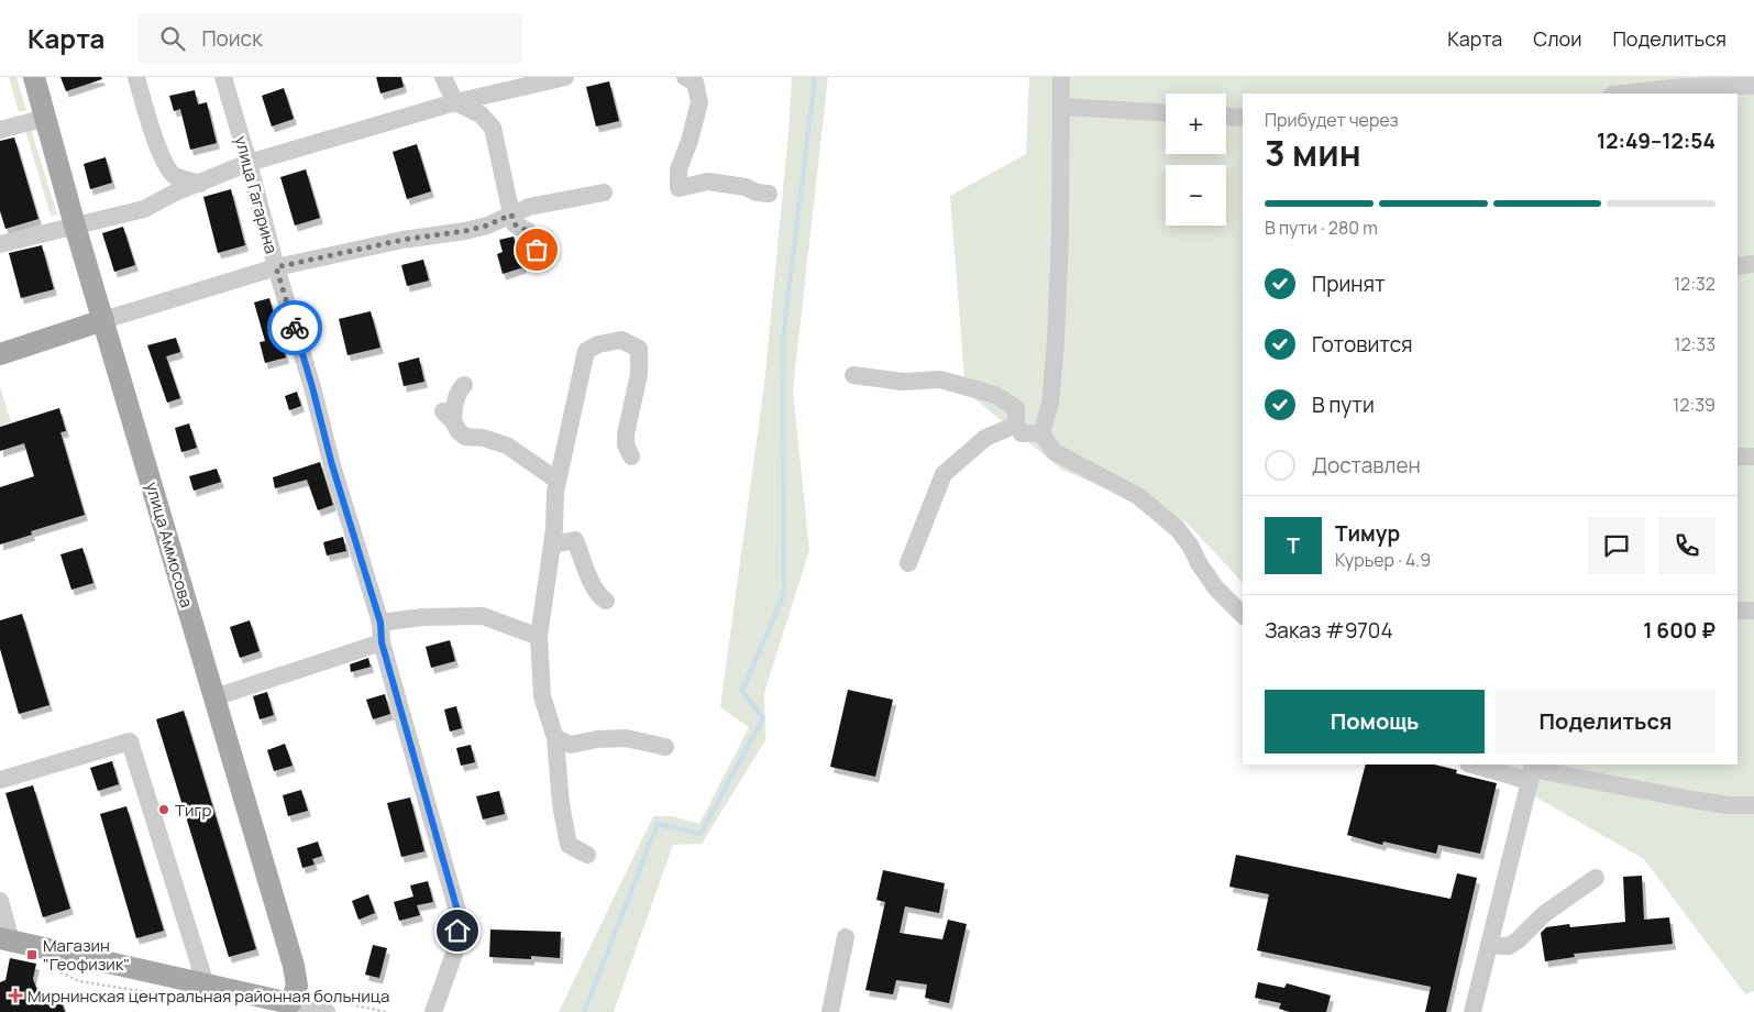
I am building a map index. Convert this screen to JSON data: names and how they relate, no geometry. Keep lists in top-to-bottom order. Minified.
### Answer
{"streets":{"main road":["улица Аммосова"],"street":["улица Гагарина"]},"places":{"other":["Тигр"],"transit":["Магазин \"Геофизик\""],"health":["Мирнинская центральная районная больница"]},"page":{"header":"Карта","search":"Поиск","nav":["Карта","Слои","Поделиться"],"map_buttons":["+","−"],"heading":["3 мин","Прибудет через","12:49–12:54"],"panel":["Тимур","Курьер · 4.9","Заказ #9704","1 600 ₽"],"bar":"В пути · 280 m","list":[["Принят","12:32"],["Готовится","12:33"],["В пути","12:39"],"Доставлен"],"round":"Т","buttons":["Помощь","Поделиться"]}}
